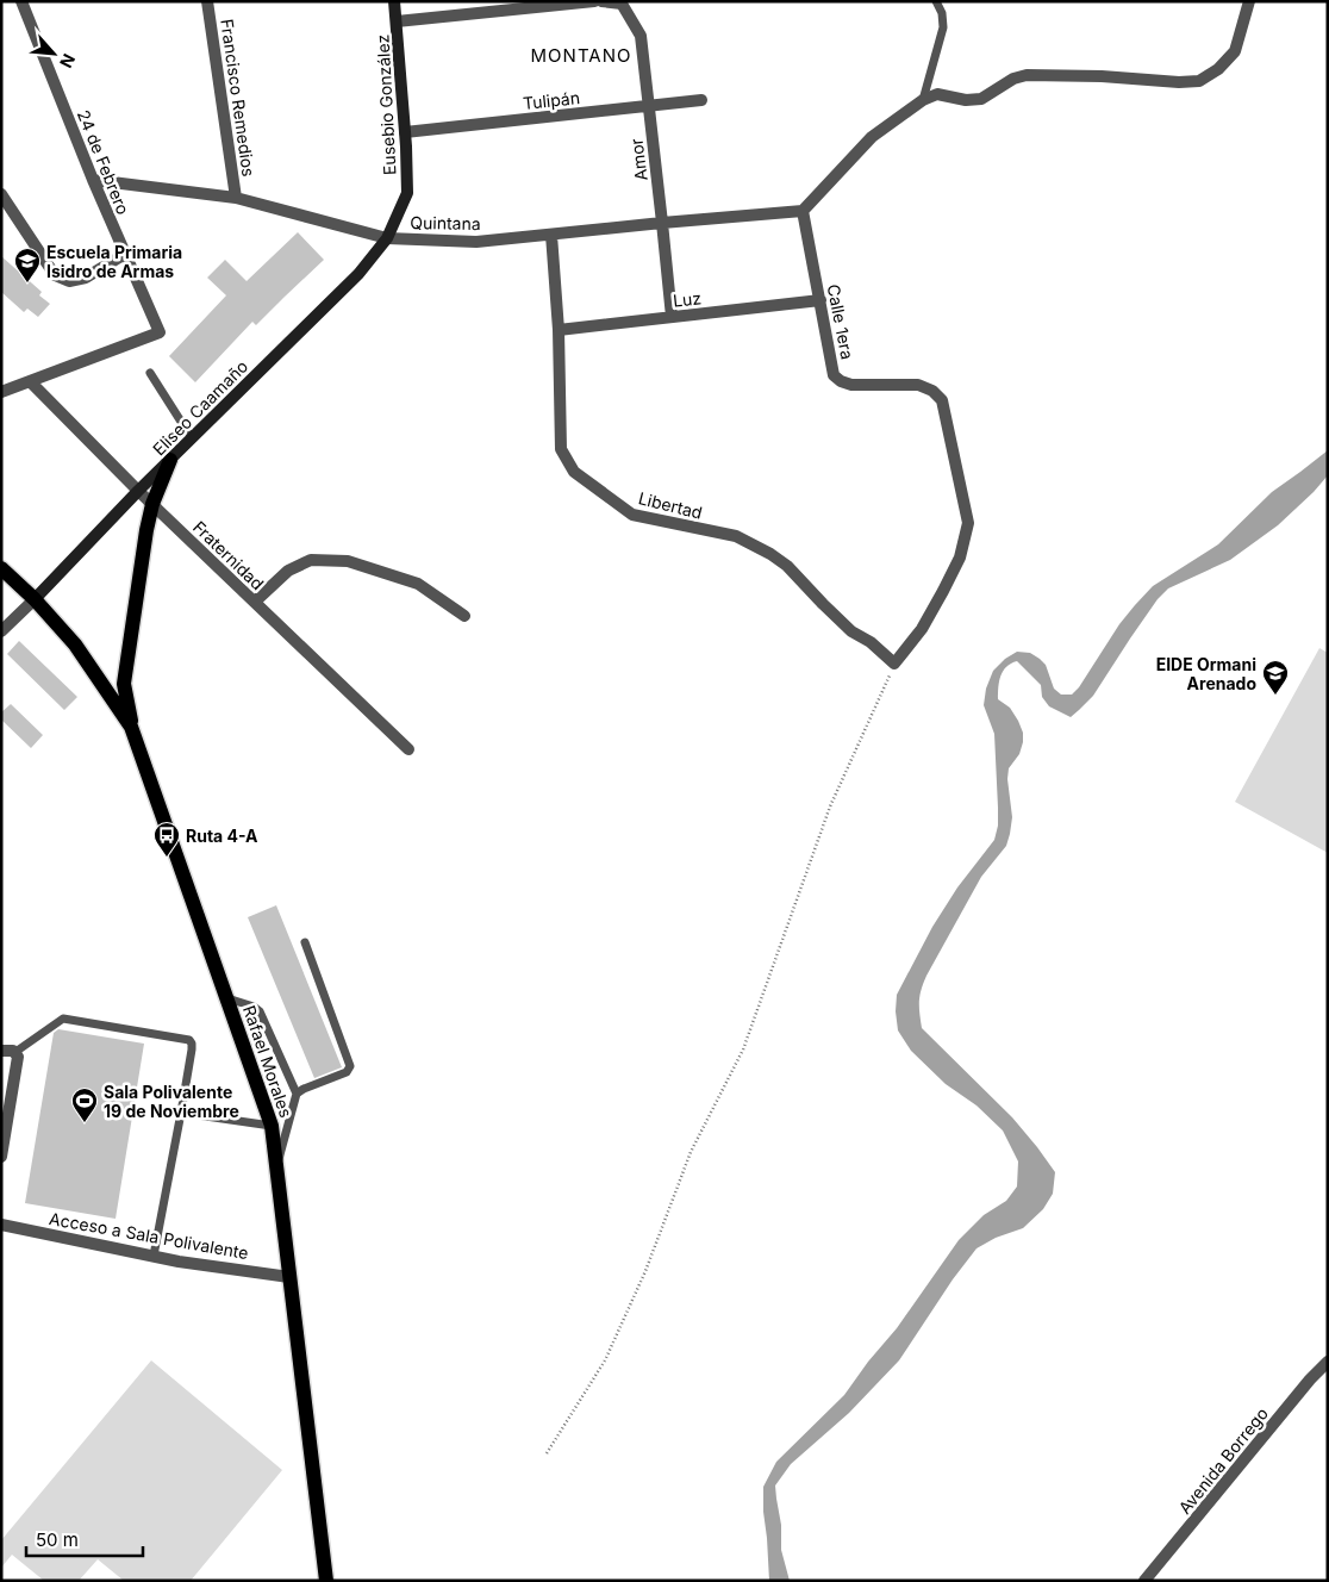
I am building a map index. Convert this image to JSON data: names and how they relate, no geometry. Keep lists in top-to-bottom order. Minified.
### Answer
{"streets":{"main road":["Eusebio González","Eliseo Caamaño","Rafael Morales"],"street":["Francisco Remedios","Tulipán","Amor","24 de Febrero","Quintana","Luz","Calle 1era","Libertad","Fraternidad","Acceso a Sala Polivalente","Avenida Borrego"]},"crossings":[["Francisco Remedios","Quintana"],["Tulipán","Eusebio González"],["Tulipán","Amor"],["Eusebio González","Quintana"],["Eusebio González","Eliseo Caamaño"],["Amor","Quintana"],["Amor","Luz"],["24 de Febrero","Quintana"],["24 de Febrero","Fraternidad"],["Quintana","Calle 1era"],["Quintana","Eliseo Caamaño"],["Quintana","Libertad"],["Luz","Calle 1era"],["Luz","Libertad"],["Calle 1era","Libertad"],["Eliseo Caamaño","Fraternidad"],["Eliseo Caamaño","Rafael Morales"],["Rafael Morales","Acceso a Sala Polivalente"]],"districts":["MONTANO"],"places":{"school or university":["Escuela Primaria Isidro de Armas","EIDE Ormani Arenado"],"bus stop":["Ruta 4-A"],"sports":["Sala Polivalente 19 de Noviembre"]},"scale_bar":"50 m","north":"bottom right"}
